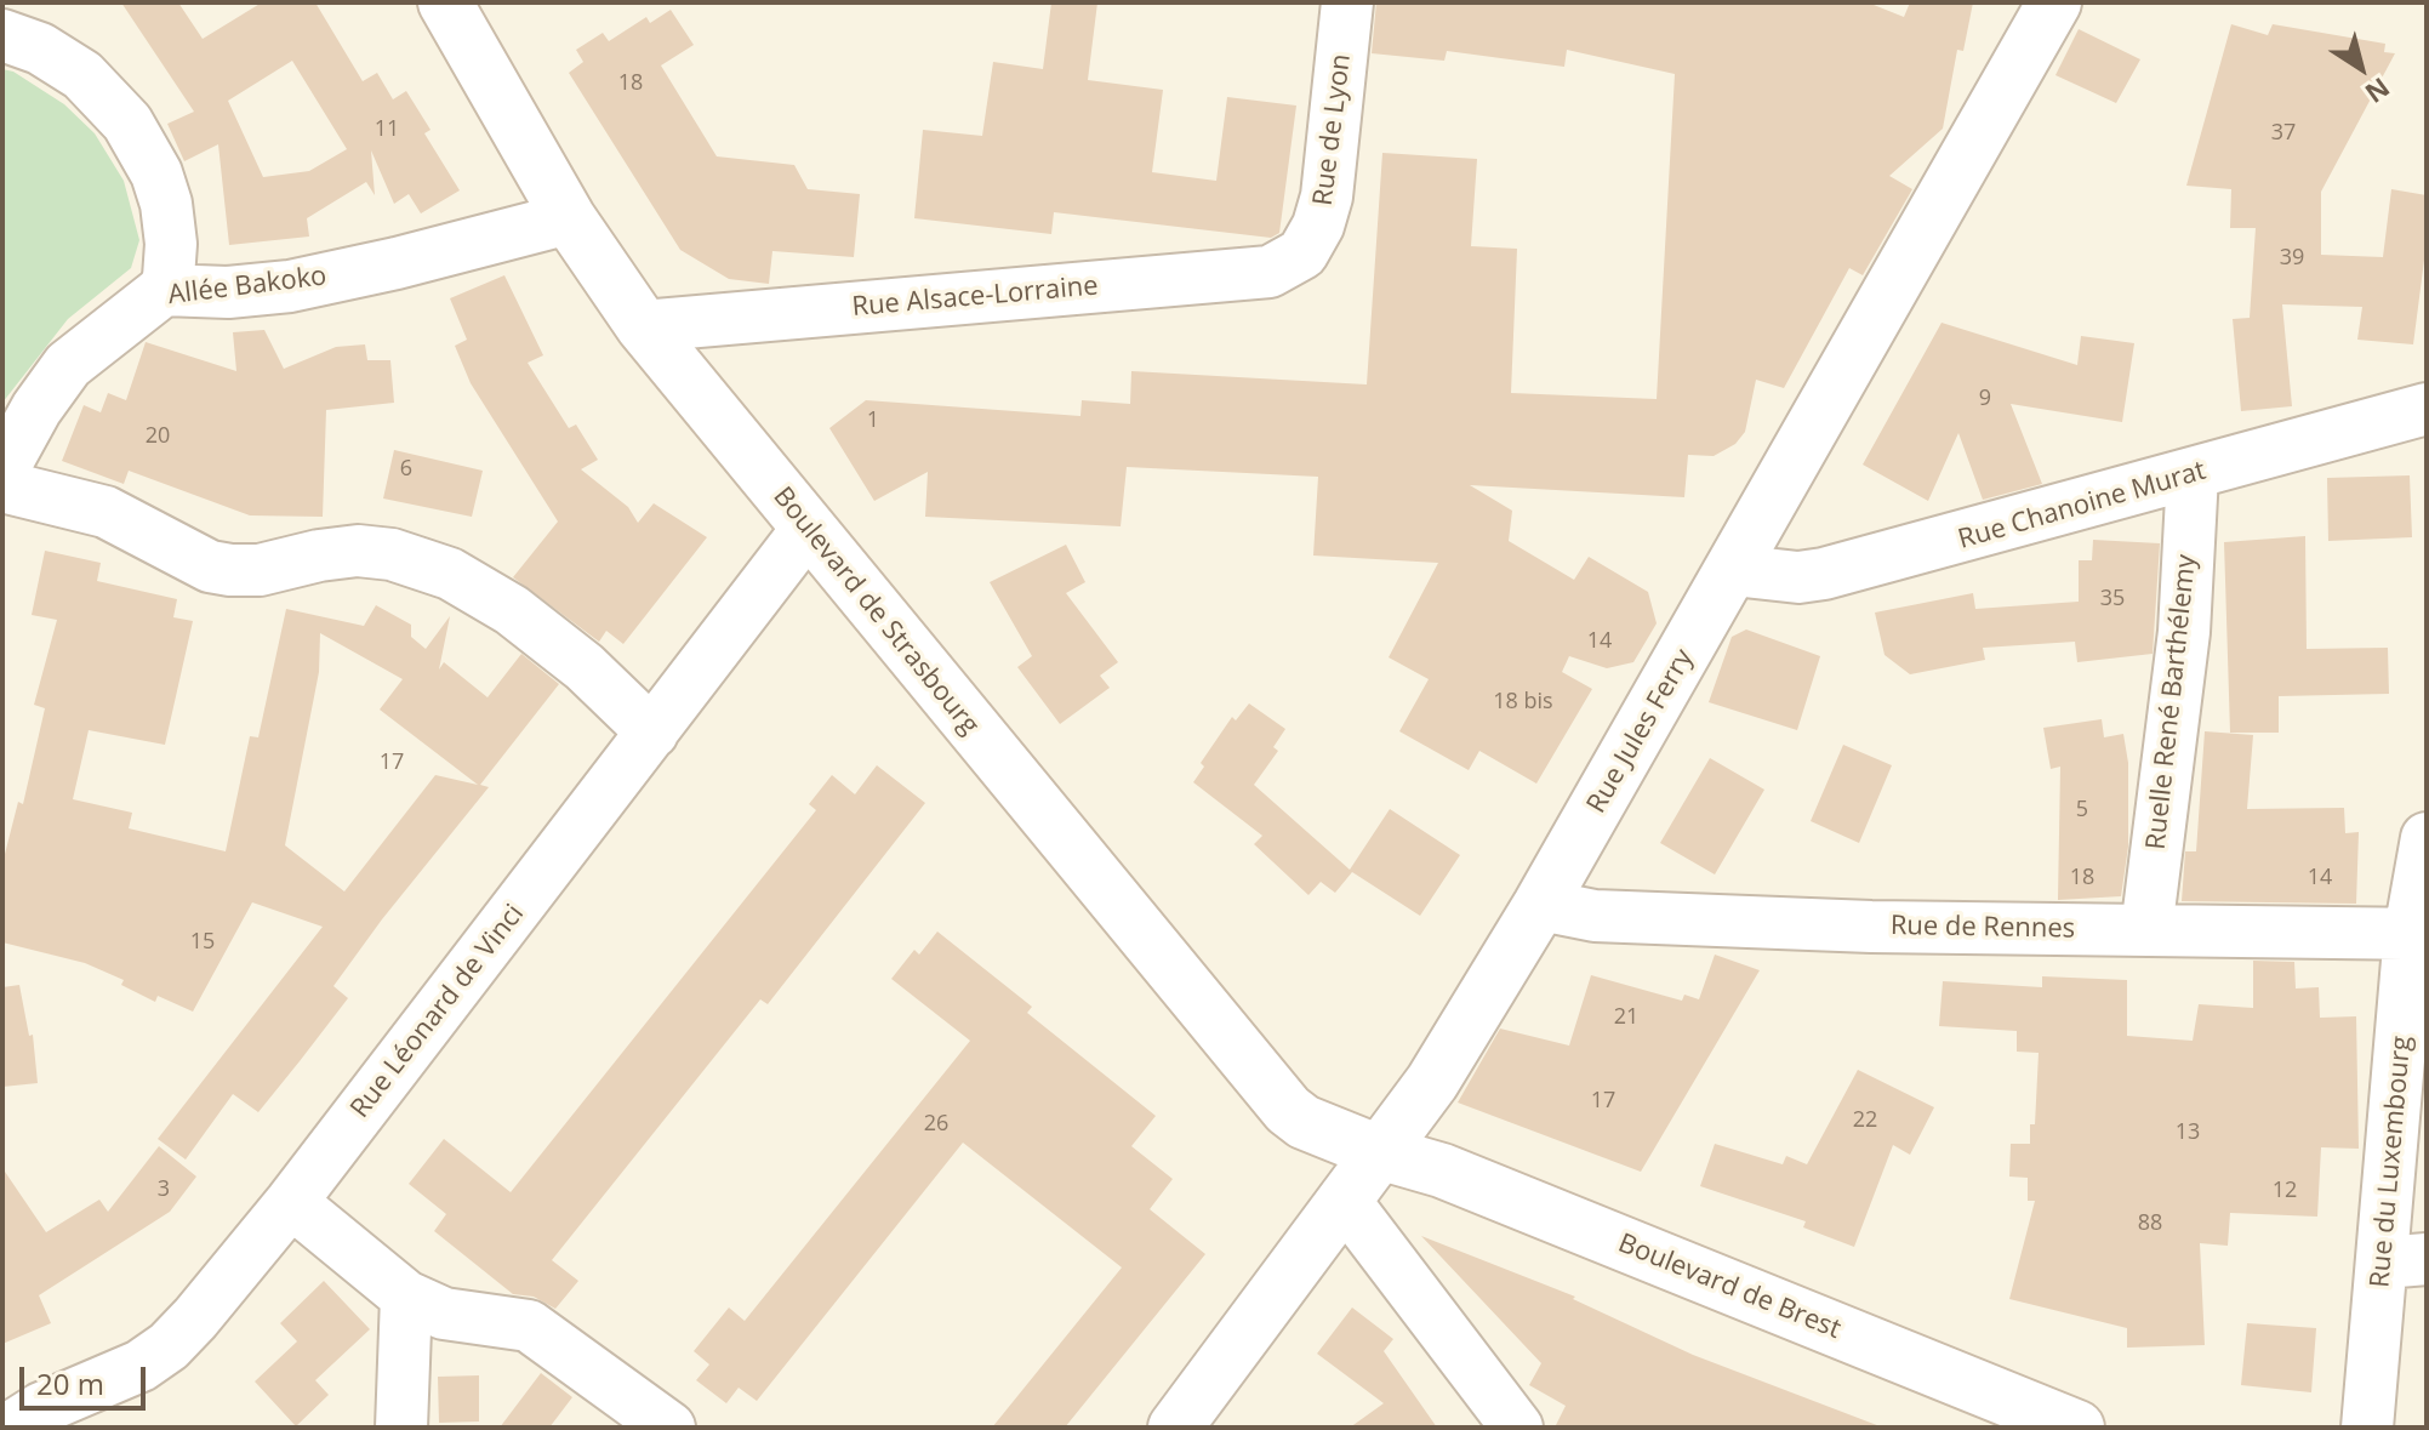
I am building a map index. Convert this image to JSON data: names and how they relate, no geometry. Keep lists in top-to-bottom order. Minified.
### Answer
{"streets":{"main road":["Boulevard de Strasbourg","Rue Jules Ferry","Boulevard de Brest"],"street":["Rue de Lyon","Allée Bakoko","Rue Alsace-Lorraine","Rue Chanoine Murat","Ruelle René Barthélemy","Rue de Rennes","Rue Léonard de Vinci","Rue du Luxembourg"]},"crossings":[["Rue de Lyon","Rue Alsace-Lorraine"],["Allée Bakoko","Boulevard de Strasbourg"],["Rue Alsace-Lorraine","Boulevard de Strasbourg"],["Rue Chanoine Murat","Ruelle René Barthélemy"],["Rue Chanoine Murat","Rue Jules Ferry"],["Boulevard de Strasbourg","Rue Jules Ferry"],["Boulevard de Strasbourg","Rue Léonard de Vinci"],["Boulevard de Strasbourg","Boulevard de Brest"],["Ruelle René Barthélemy","Rue de Rennes"],["Rue Jules Ferry","Rue de Rennes"],["Rue Jules Ferry","Boulevard de Brest"],["Rue de Rennes","Rue du Luxembourg"]],"house_numbers":["18","11","37","39","9","1","20","6","35","14","18 bis","17","5","18","14","15","21","17","22","26","13","3","12","88"],"scale_bar":"20 m","north":"bottom right"}
